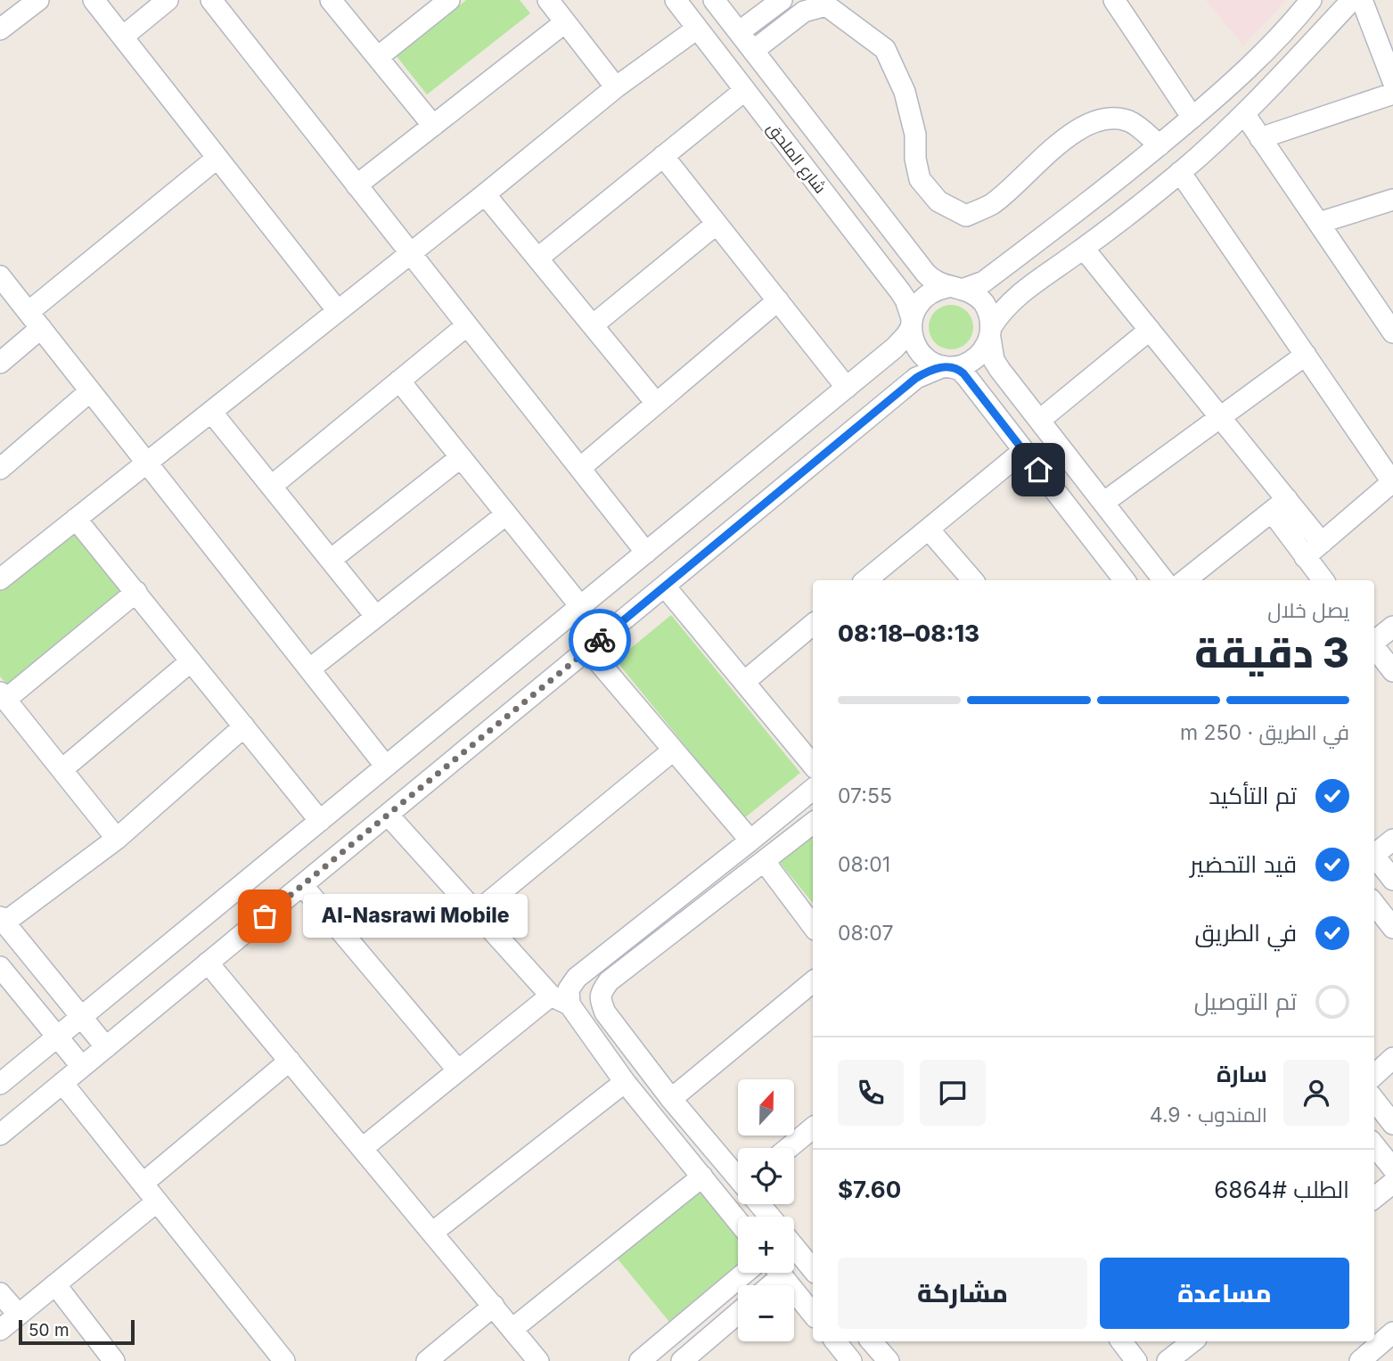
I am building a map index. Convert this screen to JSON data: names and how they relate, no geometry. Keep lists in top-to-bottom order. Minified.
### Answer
{"streets":{"street":["شارع الملحق"]},"places":["Al-Nasrawi Mobile"],"scale_bar":"50 m","north":"top","page":{"heading":["3 دقيقة","يصل خلال","08:13–08:18"],"panel":["سارة","المندوب · 4.9","الطلب #6864","$7.60"],"bar":"في الطريق · 250 m","list":[["تم التأكيد","07:55"],["قيد التحضير","08:01"],["في الطريق","08:07"],"تم التوصيل"],"bubble":"Al-Nasrawi Mobile","map_buttons":["+","−"],"buttons":["مساعدة","مشاركة"],"scale":"50 m"}}
